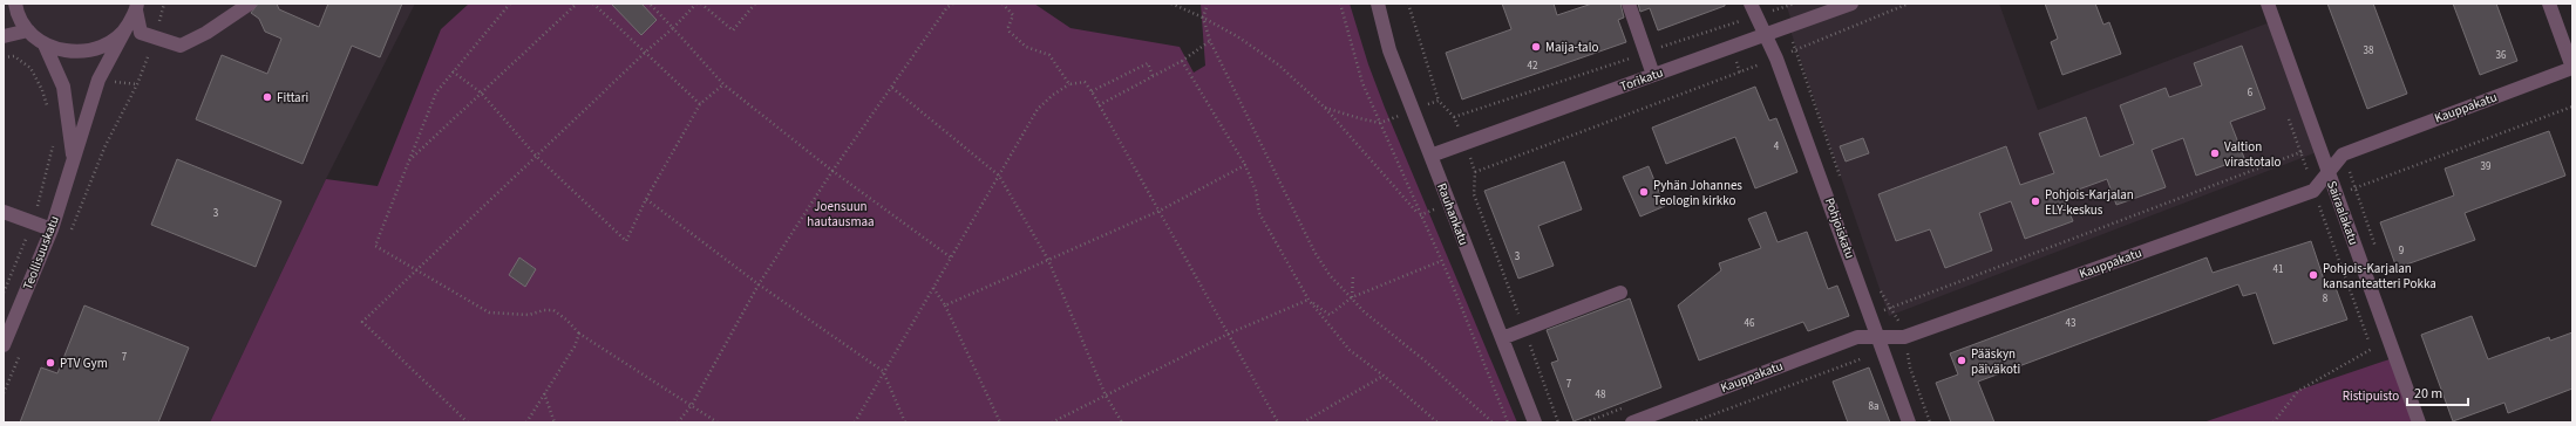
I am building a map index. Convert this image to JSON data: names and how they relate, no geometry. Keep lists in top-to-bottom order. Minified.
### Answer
{"streets":{"street":["Torikatu","Kauppakatu","Sairaalakatu","Rauhankatu","Pohjoiskatu","Teollisuuskatu"]},"crossings":[["Torikatu","Rauhankatu"],["Torikatu","Pohjoiskatu"],["Kauppakatu","Sairaalakatu"],["Kauppakatu","Pohjoiskatu"]],"parks":["Joensuun hautausmaa","Ristipuisto"],"places":["Maija-talo","Fittari","Valtion virastotalo","Pyhän Johannes Teologin kirkko","Pohjois-Karjalan ELY-keskus","Pohjois-Karjalan kansanteatteri Pokka","Pääskyn päiväkoti","PTV Gym"],"house_numbers":["38","36","42","6","4","39","3","9","3","41","8","46","43","7","7","48","8a"],"scale_bar":"20 m"}
